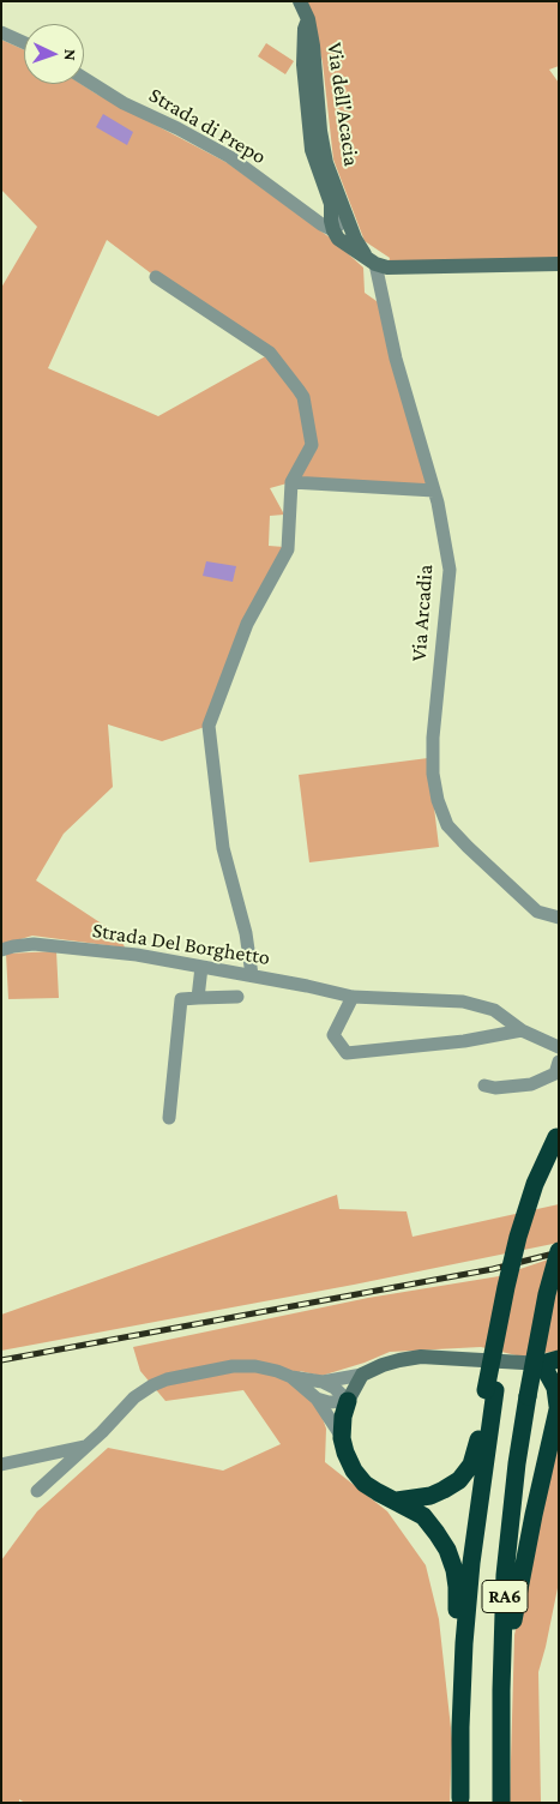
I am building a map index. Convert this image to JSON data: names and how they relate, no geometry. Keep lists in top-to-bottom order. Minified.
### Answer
{"streets":{"highway":["RA6"],"street":["Via dell'Acacia","Strada di Prepo","Via Arcadia","Strada Del Borghetto"]},"crossings":[["Via dell'Acacia","Strada di Prepo"],["Via dell'Acacia","Via Arcadia"]],"north":"right"}
